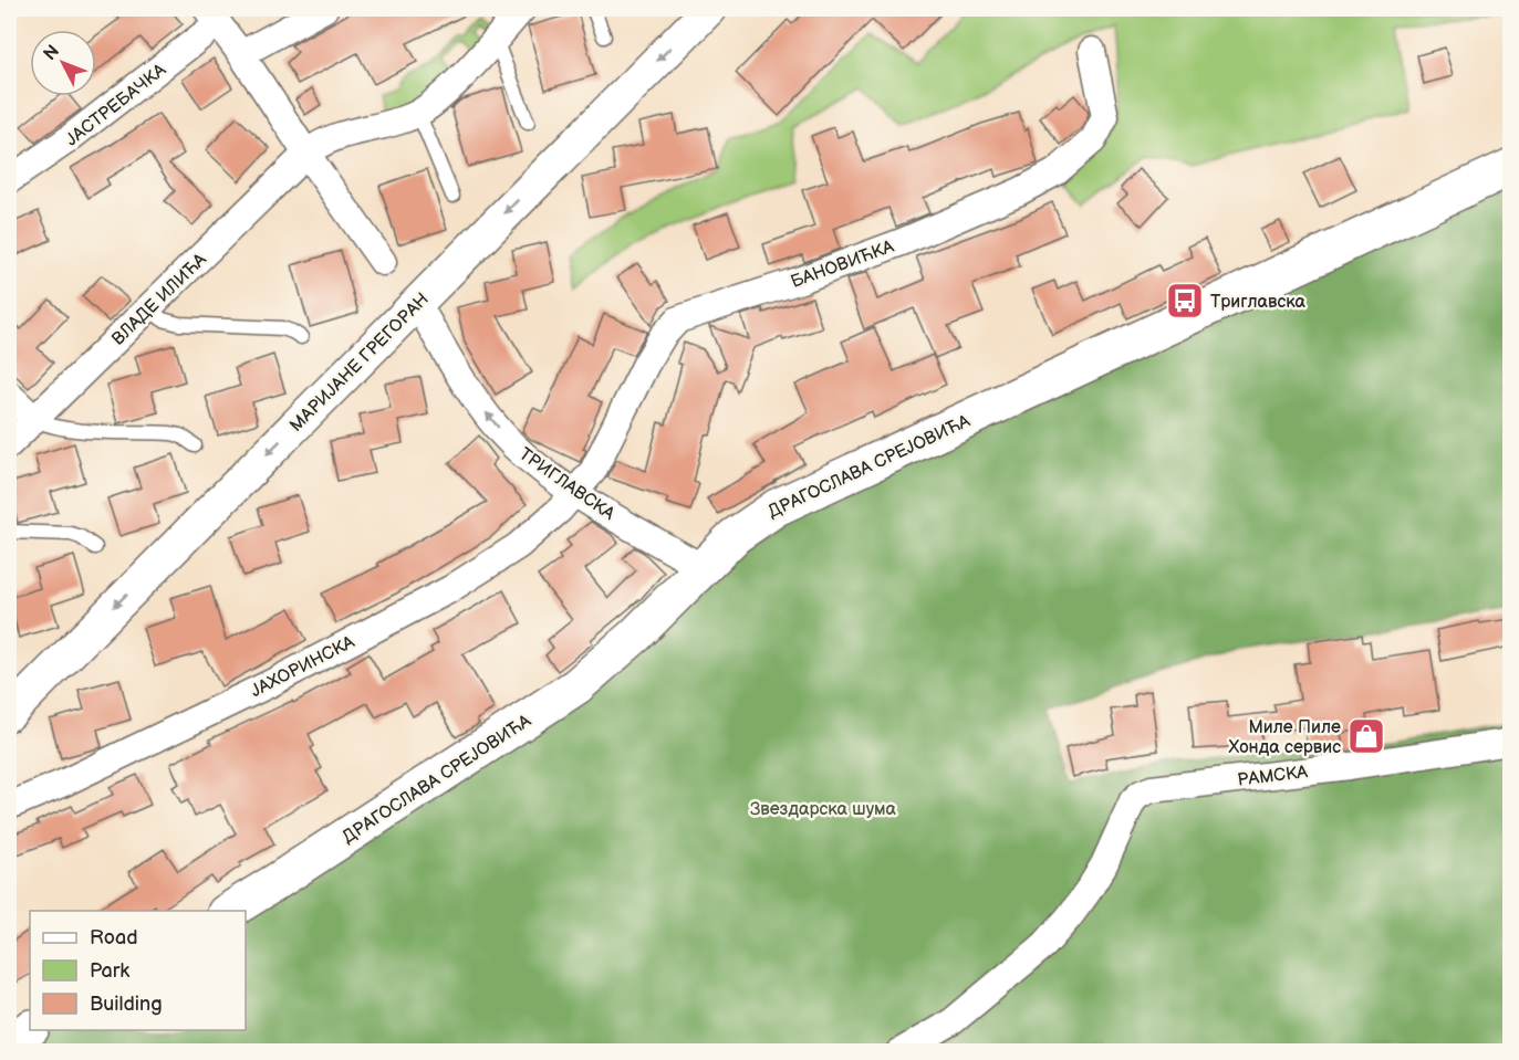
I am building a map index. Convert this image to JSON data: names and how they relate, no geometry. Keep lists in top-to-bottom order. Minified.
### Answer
{"streets":{"main road":["ДРАГОСЛАВА СРЕЈОВИЋА"],"street":["ЈАСТРЕБАЧКА","БАНОВИЋКА","ВЛАДЕ ИЛИЋА","МАРИЈАНЕ ГРЕГОРАН","ТРИГЛАВСКА","ЈАХОРИНСКА","РАМСКА"]},"crossings":[["БАНОВИЋКА","ТРИГЛАВСКА"],["БАНОВИЋКА","ЈАХОРИНСКА"],["МАРИЈАНЕ ГРЕГОРАН","ТРИГЛАВСКА"],["ДРАГОСЛАВА СРЕЈОВИЋА","ТРИГЛАВСКА"],["ТРИГЛАВСКА","ЈАХОРИНСКА"]],"one_way":["МАРИЈАНЕ ГРЕГОРАН","ТРИГЛАВСКА"],"parks":["Звездарска шума"],"places":{"bus stop":["Триглавска"],"shop":["Миле Пиле Хонда сервис"]},"legend":["Road","Park","Building"],"north":"top left"}
